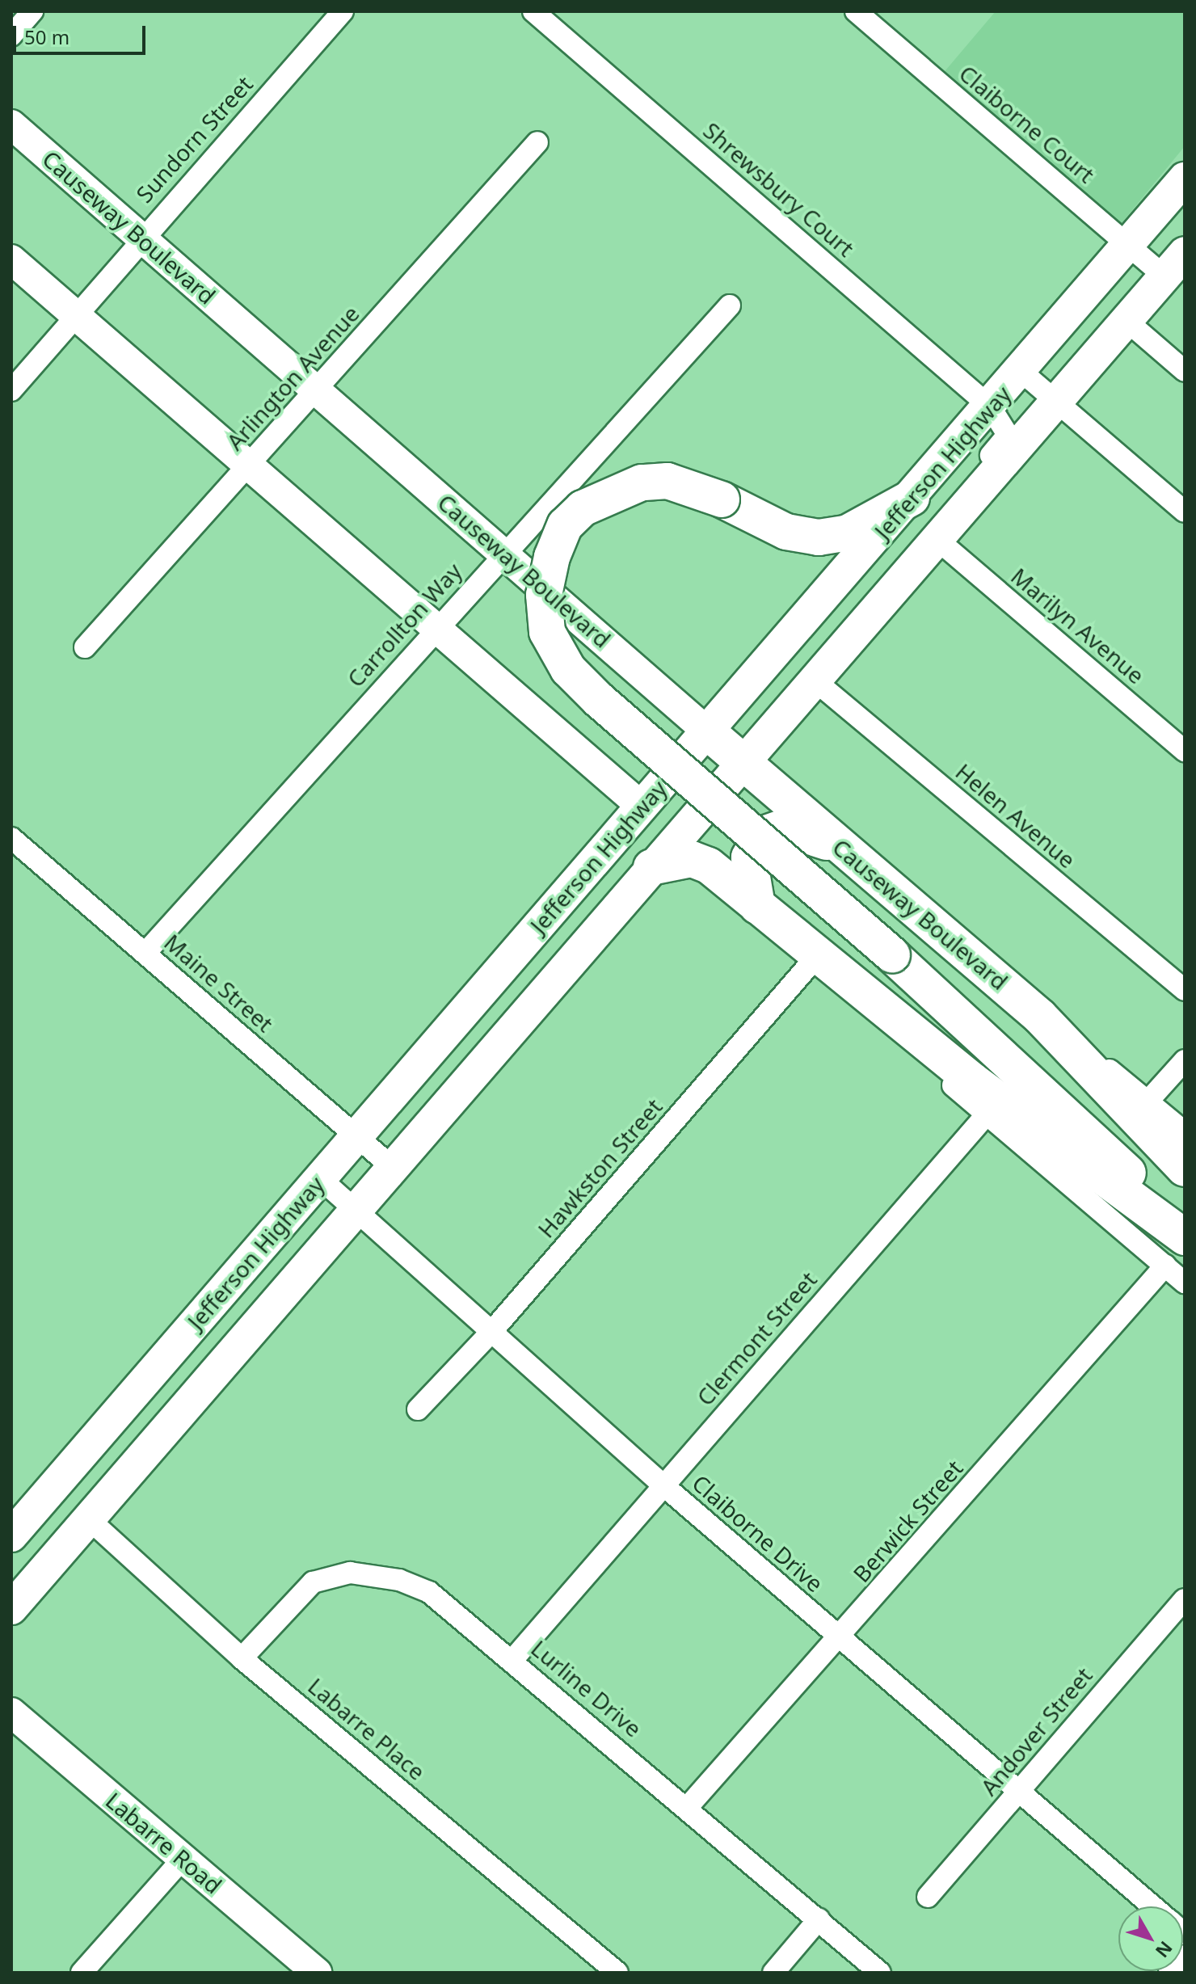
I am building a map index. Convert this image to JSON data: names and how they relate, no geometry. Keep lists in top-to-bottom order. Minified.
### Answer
{"streets":{"highway":["Causeway Boulevard"],"main road":["Jefferson Highway","Labarre Road"],"street":["Claiborne Court","Sundorn Street","Shrewsbury Court","Arlington Avenue","Carrollton Way","Marilyn Avenue","Helen Avenue","Maine Street","Hawkston Street","Clermont Street","Berwick Street","Claiborne Drive","Lurline Drive","Labarre Place","Andover Street"]},"crossings":[["Claiborne Court","Jefferson Highway"],["Sundorn Street","Causeway Boulevard"],["Shrewsbury Court","Jefferson Highway"],["Shrewsbury Court","Marilyn Avenue"],["Causeway Boulevard","Arlington Avenue"],["Causeway Boulevard","Jefferson Highway"],["Causeway Boulevard","Carrollton Way"],["Jefferson Highway","Marilyn Avenue"],["Jefferson Highway","Helen Avenue"],["Jefferson Highway","Maine Street"],["Jefferson Highway","Claiborne Drive"],["Jefferson Highway","Labarre Place"],["Carrollton Way","Maine Street"],["Hawkston Street","Claiborne Drive"],["Clermont Street","Claiborne Drive"],["Clermont Street","Lurline Drive"],["Berwick Street","Claiborne Drive"],["Berwick Street","Lurline Drive"],["Claiborne Drive","Andover Street"],["Lurline Drive","Labarre Place"]],"scale_bar":"50 m","north":"bottom right"}
